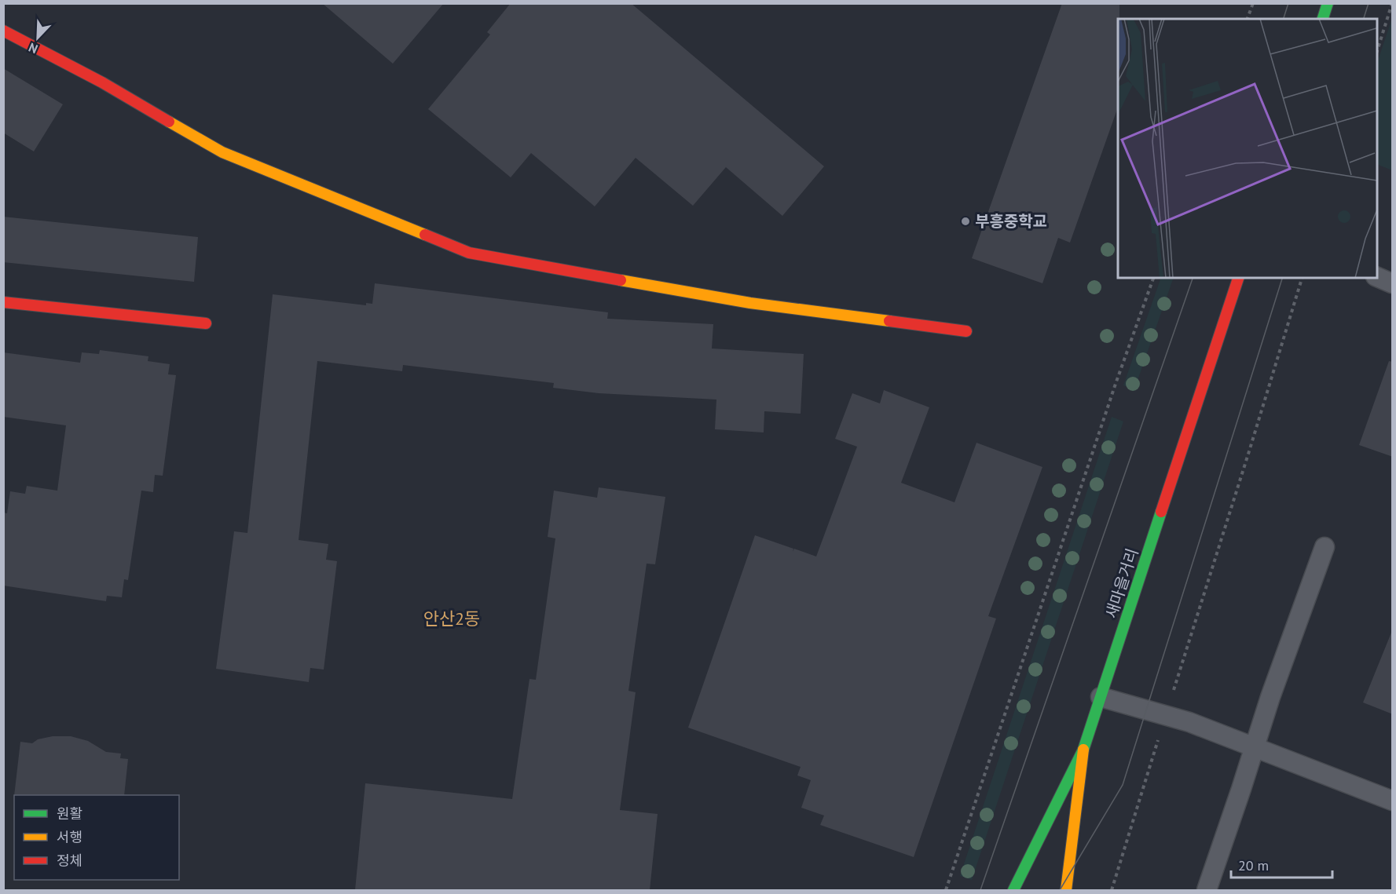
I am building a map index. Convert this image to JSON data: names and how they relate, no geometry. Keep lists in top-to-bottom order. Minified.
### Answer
{"streets":{"street":["새마을거리"]},"districts":["안산2동"],"places":["부흥중학교"],"legend":["원활","서행","정체"],"scale_bar":"20 m","north":"bottom left"}
